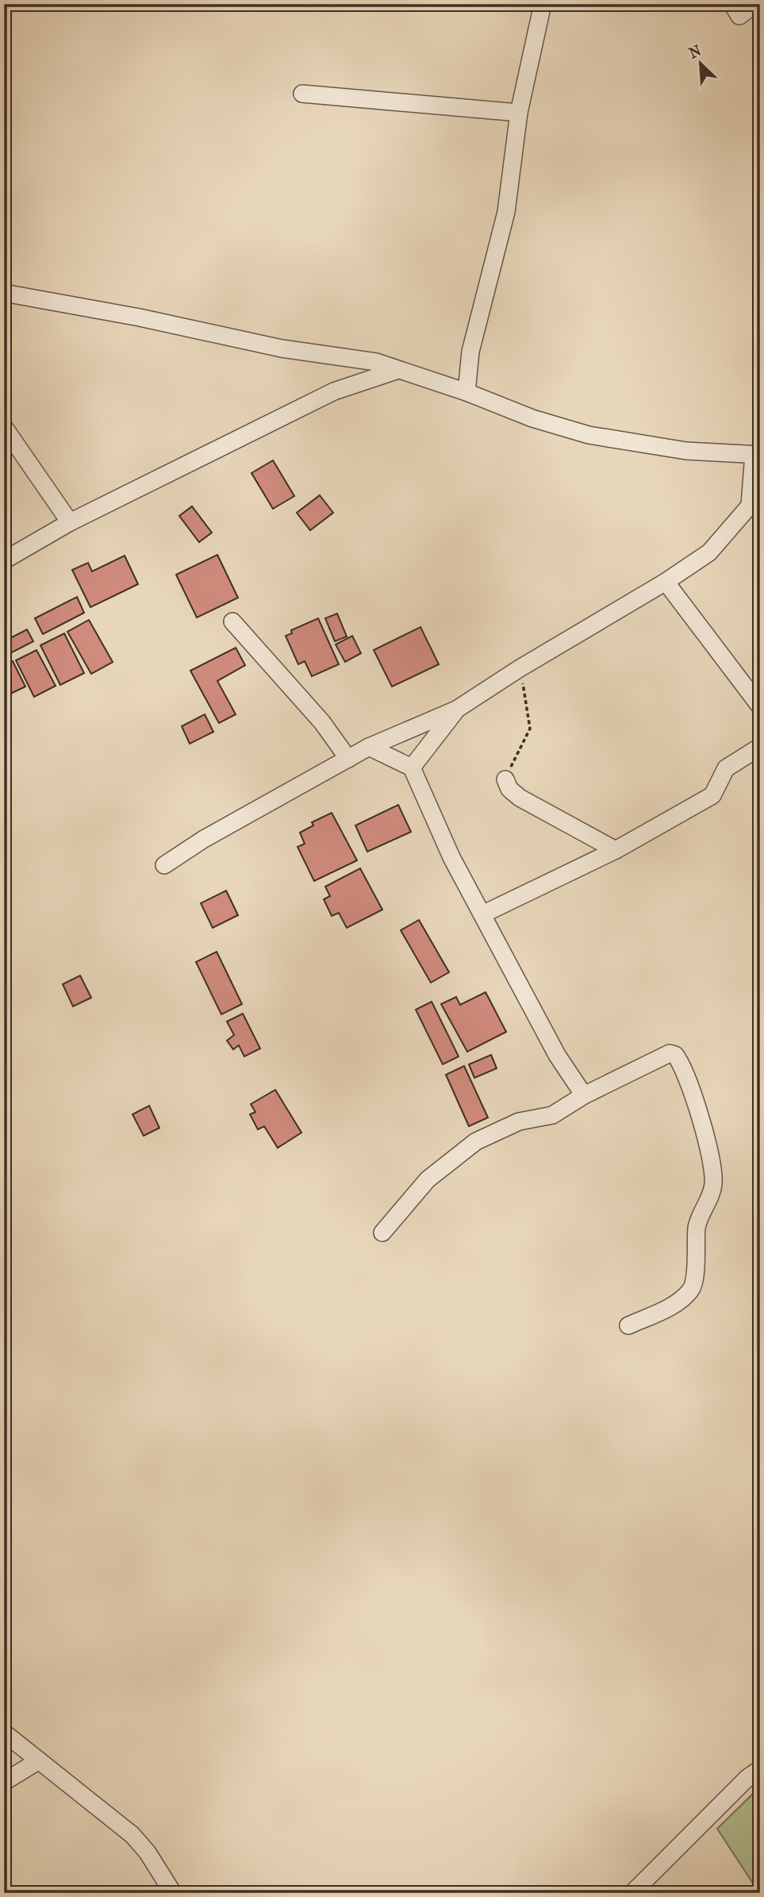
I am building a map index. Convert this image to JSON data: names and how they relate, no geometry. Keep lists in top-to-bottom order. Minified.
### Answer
{"north":"top left"}
